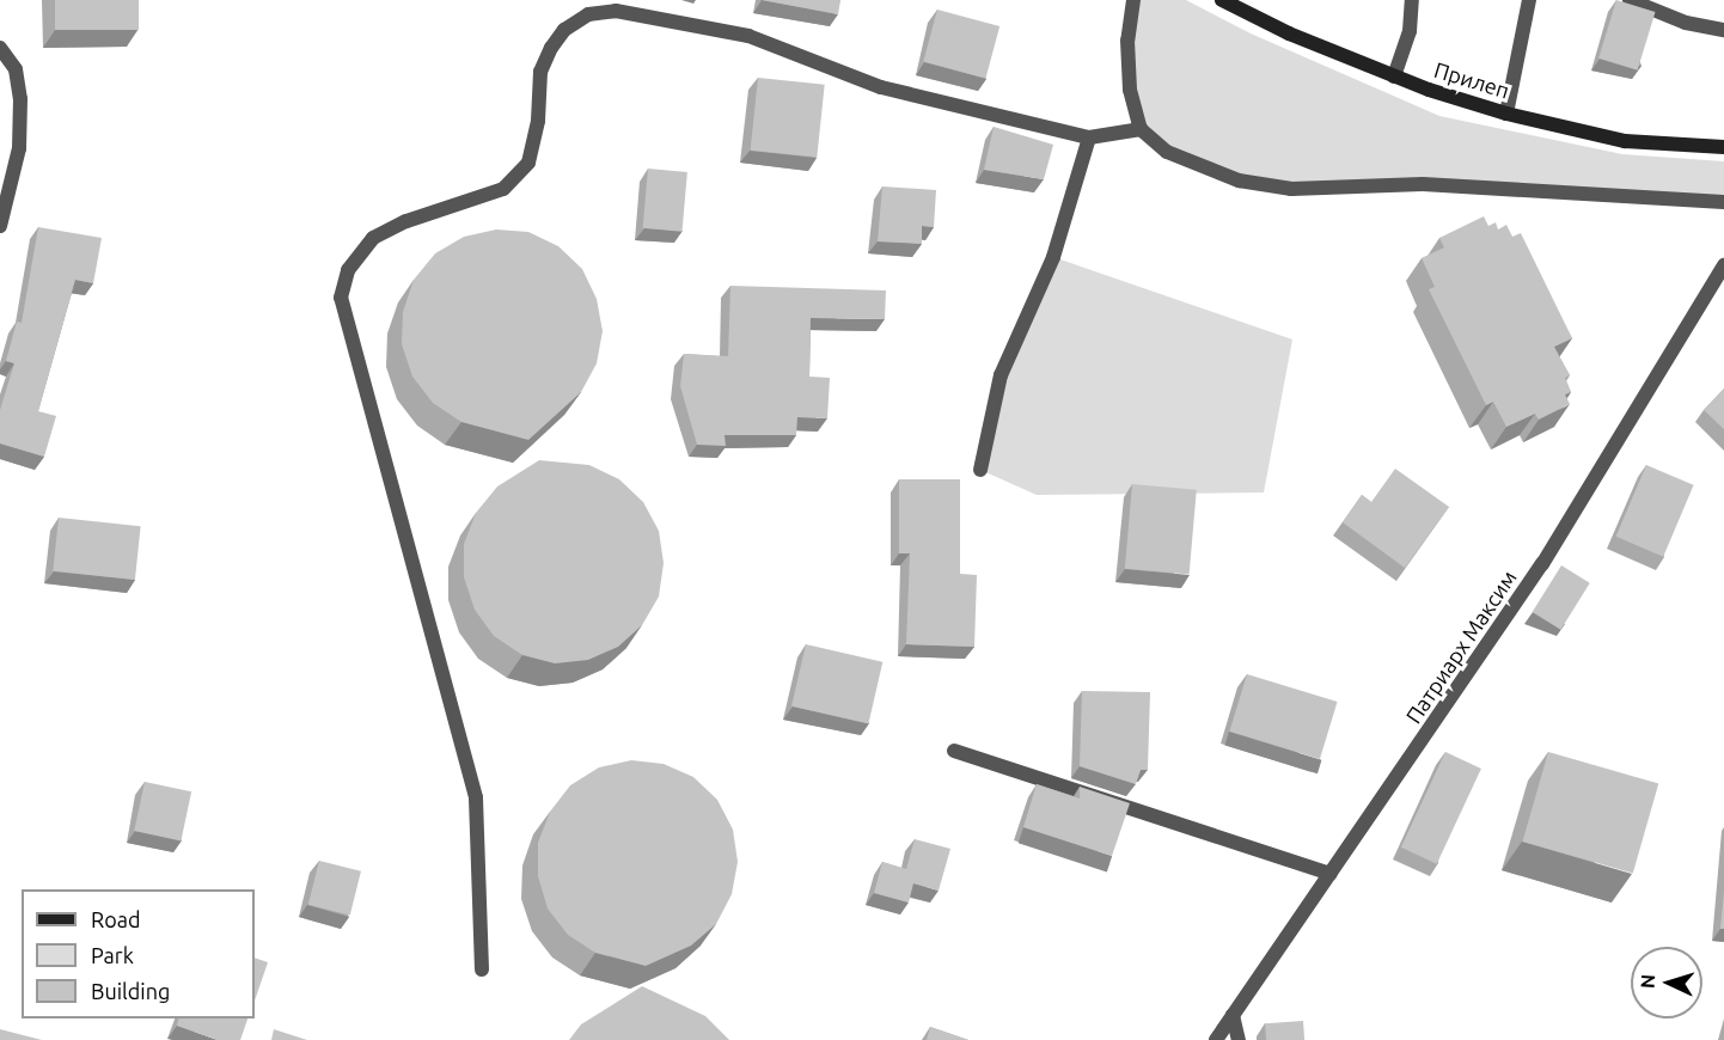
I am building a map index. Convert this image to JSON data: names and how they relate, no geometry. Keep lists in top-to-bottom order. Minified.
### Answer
{"streets":{"street":["Прилеп","Патриарх Максим"]},"legend":["Road","Park","Building"],"north":"left"}
